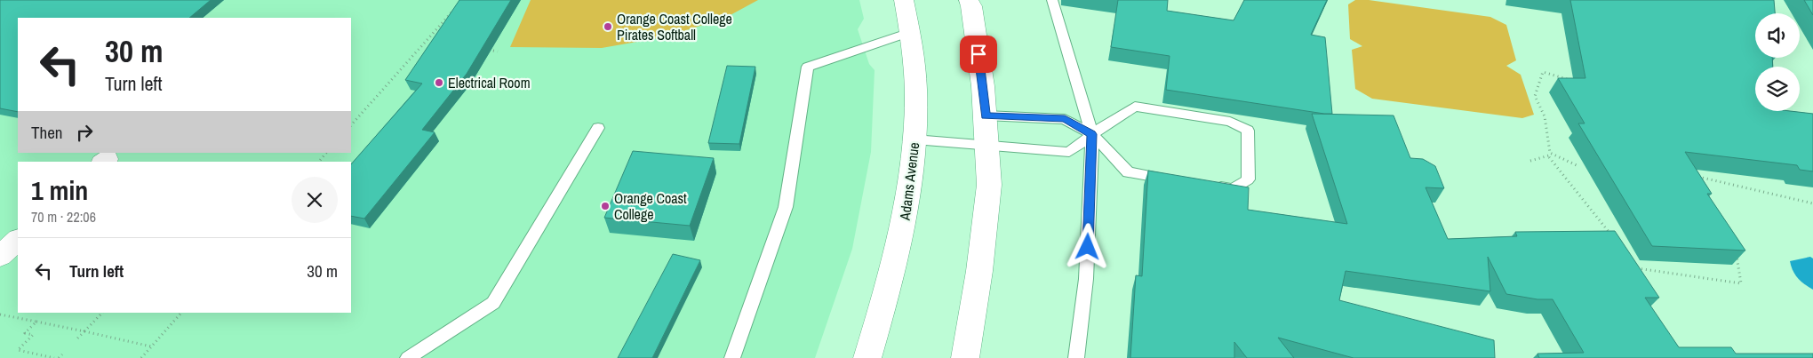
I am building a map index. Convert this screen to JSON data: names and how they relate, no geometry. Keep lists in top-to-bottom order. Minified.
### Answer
{"streets":{"main road":["Adams Avenue"]},"places":["Orange Coast College Pirates Softball","Electrical Room","Orange Coast College"],"page":{"turn":["30 m","Turn left"],"then":"Then","heading":["1 min","70 m · 22:06"],"list":[{"name":"Turn left","value":"30 m"}]}}
